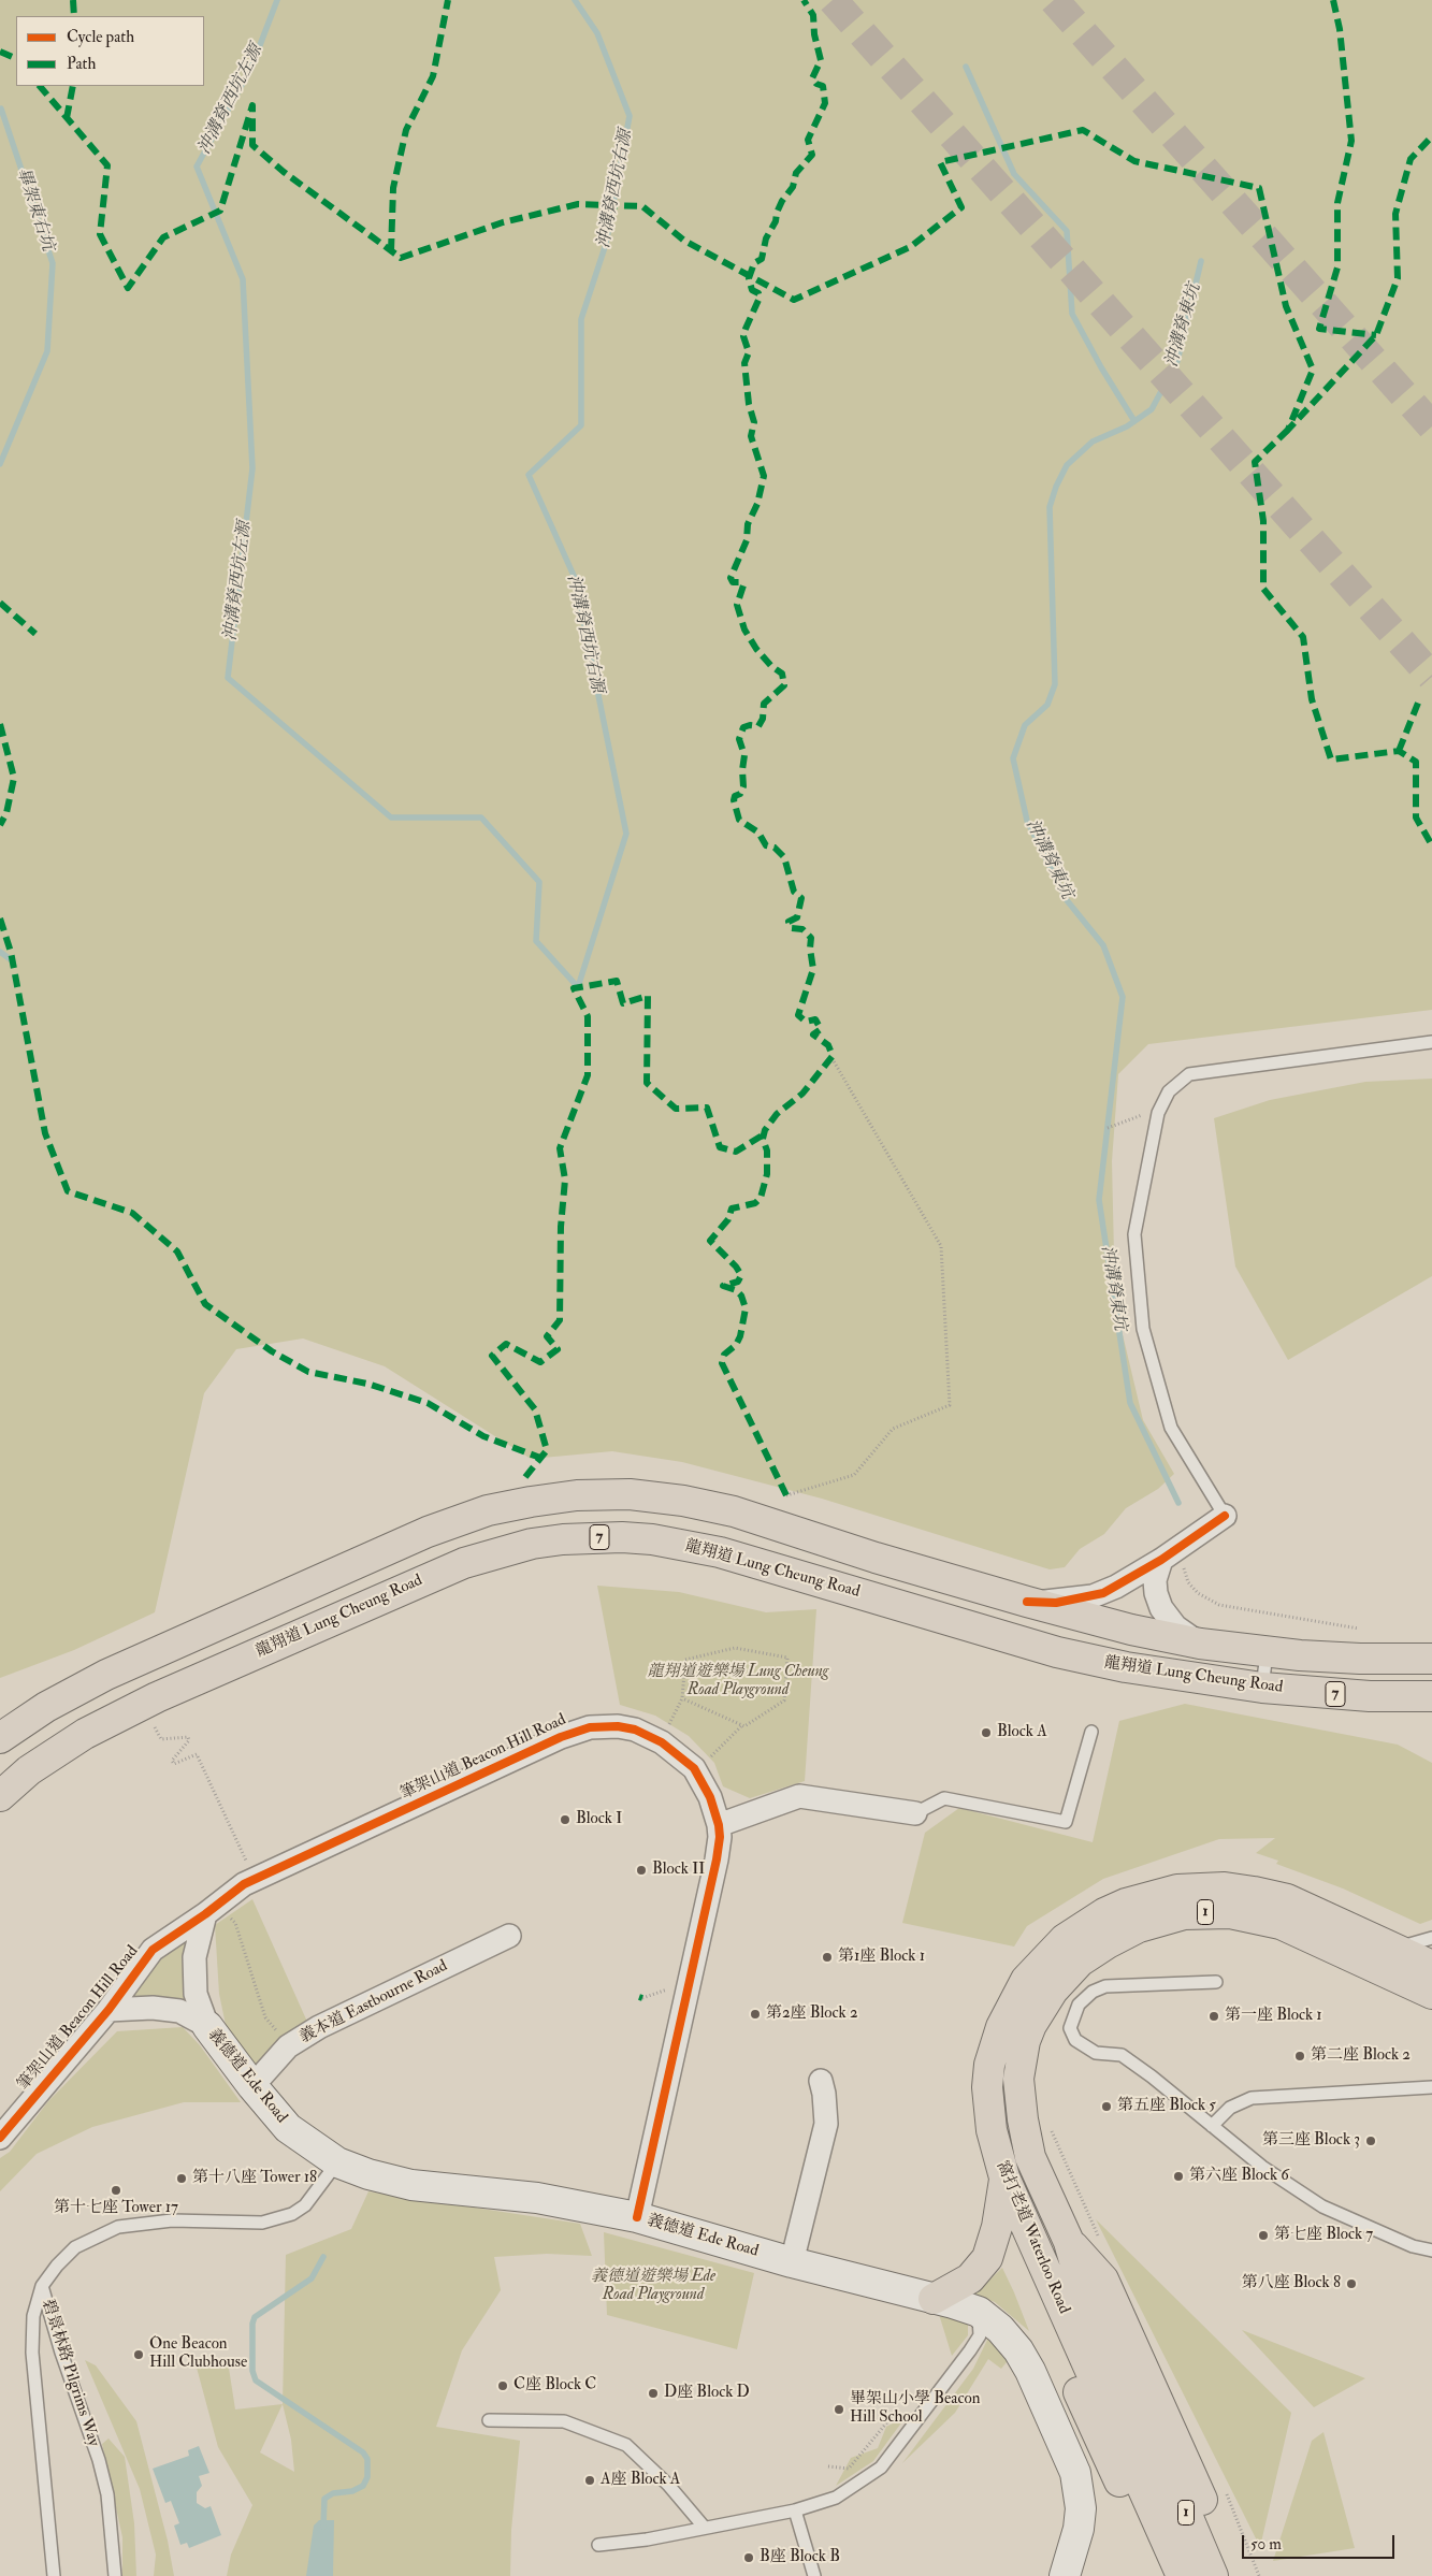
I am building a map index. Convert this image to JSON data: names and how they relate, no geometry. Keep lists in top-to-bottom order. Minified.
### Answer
{"streets":{"highway":["7","龍翔道 Lung Cheung Road","1","窩打老道 Waterloo Road"],"street":["筆架山道 Beacon Hill Road","義本道 Eastbourne Road","義德道 Ede Road"],"lane":["碧景林路 Pilgrims Way"]},"crossings":[["筆架山道 Beacon Hill Road","義德道 Ede Road"],["義本道 Eastbourne Road","義德道 Ede Road"],["義德道 Ede Road","碧景林路 Pilgrims Way"]],"water":["沖溝脊西坑左源","沖溝脊西坑右源","畢架東右坑","沖溝脊東坑"],"parks":["龍翔道遊樂場 Lung Cheung Road Playground","義德道遊樂場 Ede Road Playground"],"places":["Block A","Block I","Block II","第1座 Block 1","第2座 Block 2","第一座 Block 1","第二座 Block 2","第五座 Block 5","第三座 Block 3","第六座 Block 6","第十八座 Tower 18","第十七座 Tower 17","第七座 Block 7","第八座 Block 8","One Beacon Hill Clubhouse","C座 Block C","D座 Block D","畢架山小學 Beacon Hill School","A座 Block A","B座 Block B"],"legend":["Cycle path","Path"],"scale_bar":"50 m"}
